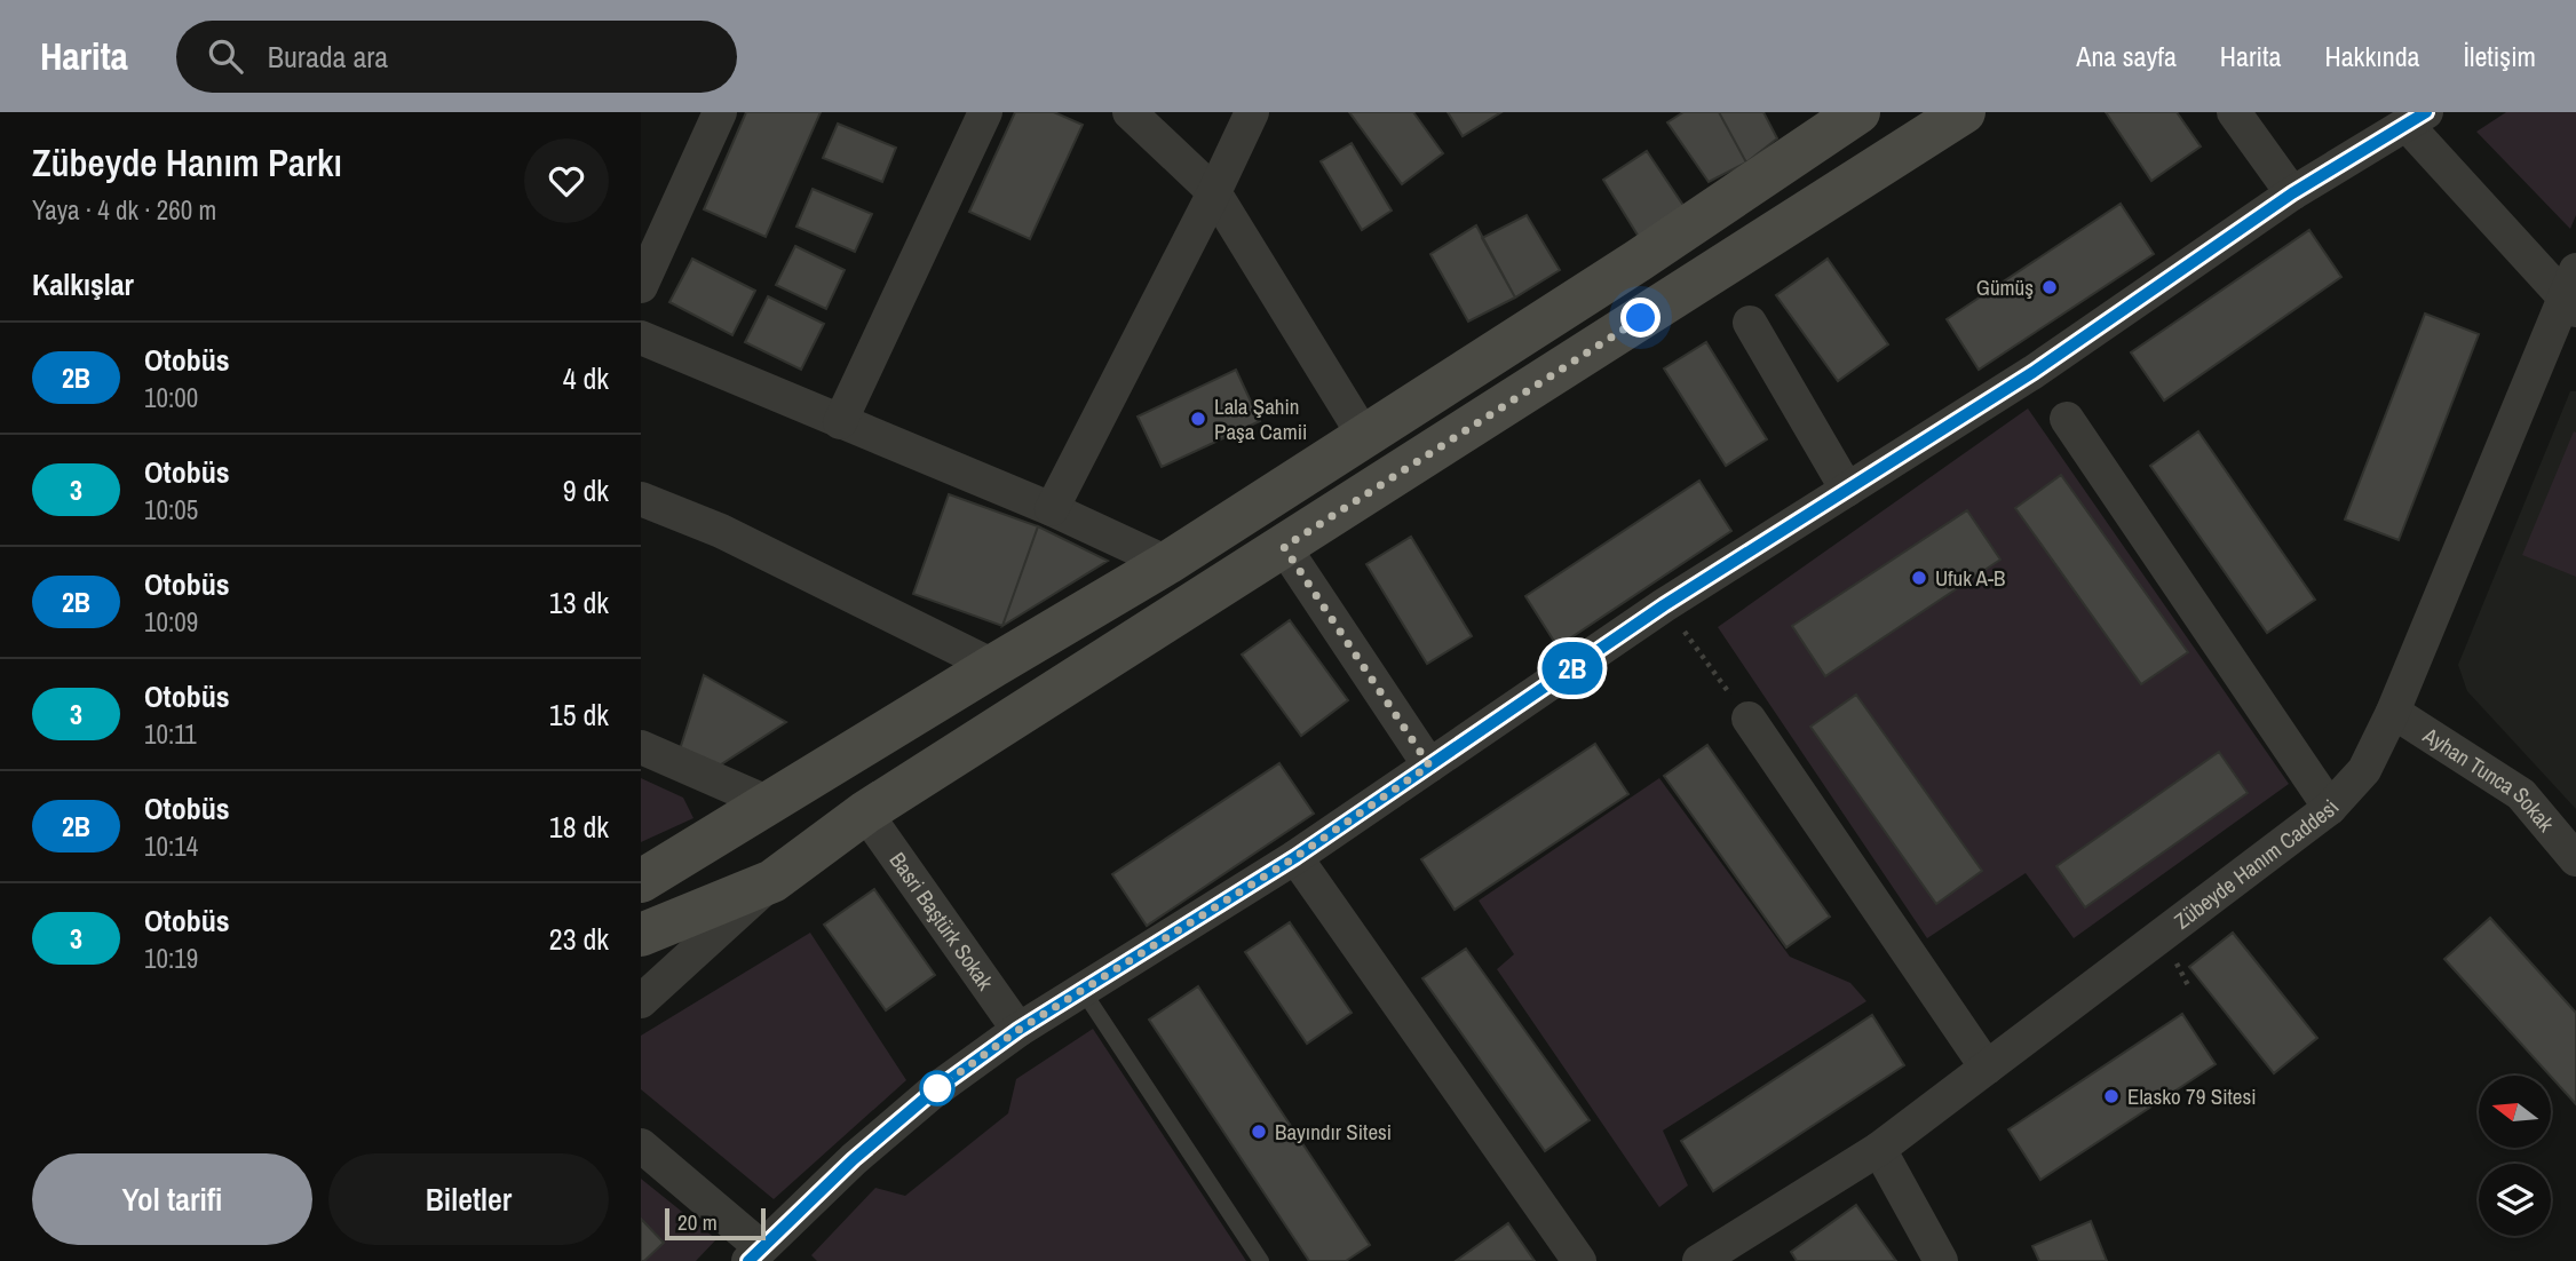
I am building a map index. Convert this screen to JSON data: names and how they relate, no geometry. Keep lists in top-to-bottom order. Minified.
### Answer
{"streets":{"street":["Ayhan Tunca Sokak","Zübeyde Hanım Caddesi","Basri Baştürk Sokak"]},"crossings":[["Ayhan Tunca Sokak","Zübeyde Hanım Caddesi"]],"places":["Gümüş","Lala Şahin Paşa Camii","Ufuk A-B","Elasko 79 Sitesi","Bayındır Sitesi"],"lines":["bus line 2B"],"scale_bar":"20 m","north":"left","page":{"header":"Harita","search":"Burada ara","nav":["Ana sayfa","Harita","Hakkında","İletişim"],"heading":[["Zübeyde Hanım Parkı","Yaya · 4 dk · 260 m"],"Kalkışlar"],"on_map":"2B","list":[{"mark":"2B","name":"Otobüs","note":"10:00","value":"4 dk"},{"mark":"3","name":"Otobüs","note":"10:05","value":"9 dk"},{"mark":"2B","name":"Otobüs","note":"10:09","value":"13 dk"},{"mark":"3","name":"Otobüs","note":"10:11","value":"15 dk"},{"mark":"2B","name":"Otobüs","note":"10:14","value":"18 dk"},{"mark":"3","name":"Otobüs","note":"10:19","value":"23 dk"}],"buttons":["Yol tarifi","Biletler"],"scale":"20 m"}}
